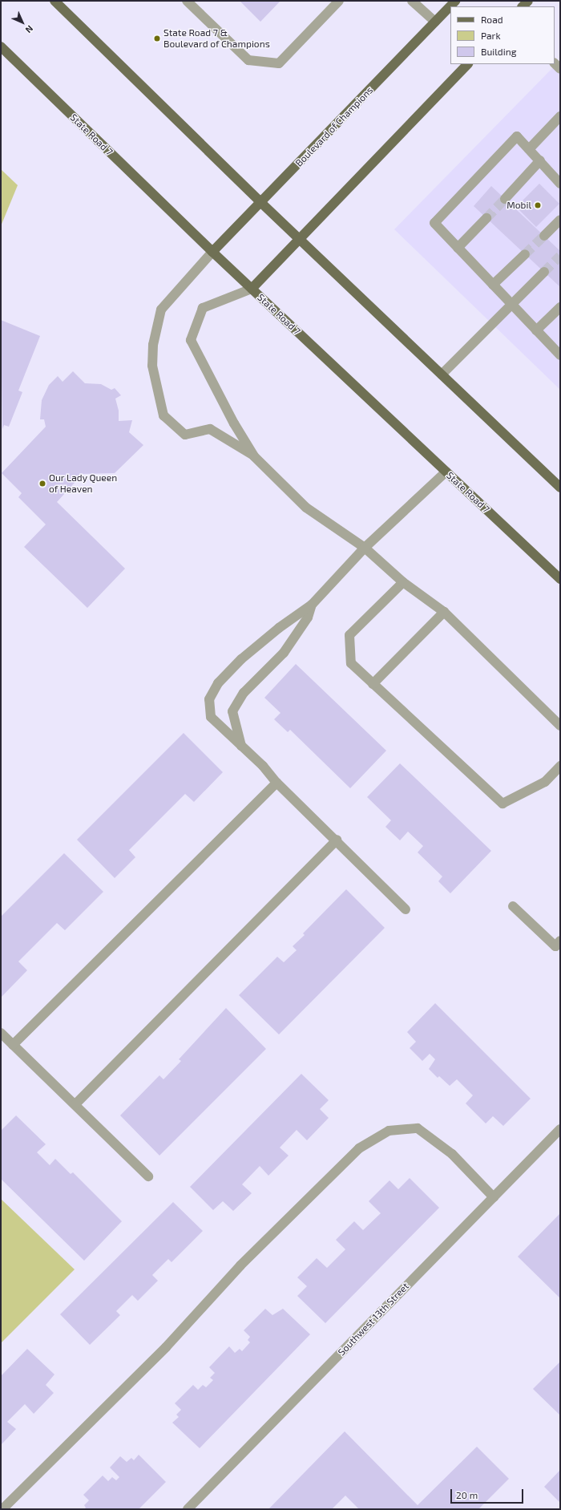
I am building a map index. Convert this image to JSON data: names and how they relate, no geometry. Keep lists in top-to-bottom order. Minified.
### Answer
{"streets":{"main road":["Boulevard of Champions","State Road 7"],"street":["Southwest 13th Street"]},"crossings":[["Boulevard of Champions","State Road 7"]],"places":["State Road 7 & Boulevard of Champions","Mobil","Our Lady Queen of Heaven"],"legend":["Road","Park","Building"],"scale_bar":"20 m","north":"bottom right"}
